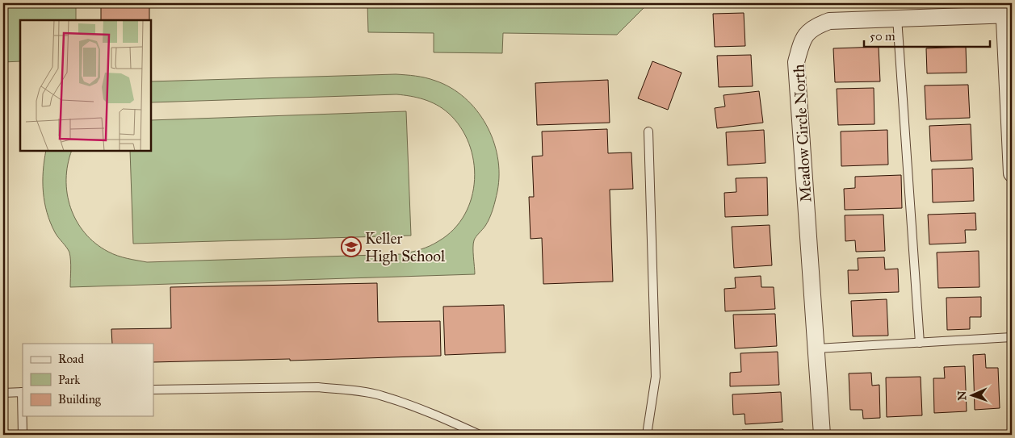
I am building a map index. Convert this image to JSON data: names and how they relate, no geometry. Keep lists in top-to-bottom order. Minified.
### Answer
{"streets":{"street":["Meadow Circle North"]},"places":{"school or university":["Keller High School"]},"legend":["Road","Park","Building"],"scale_bar":"50 m","north":"left"}
